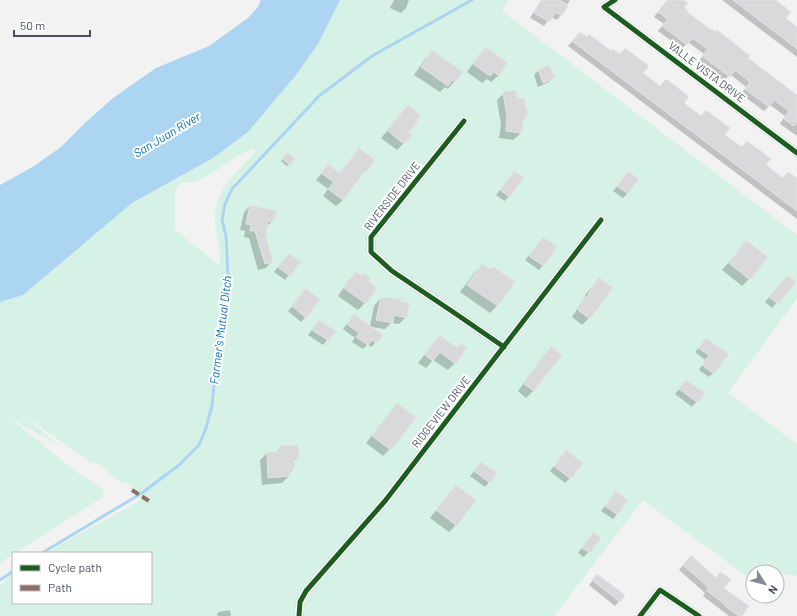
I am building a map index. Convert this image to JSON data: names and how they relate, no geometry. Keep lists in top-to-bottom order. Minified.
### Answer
{"streets":{"street":["VALLE VISTA DRIVE","RIVERSIDE DRIVE","RIDGEVIEW DRIVE"]},"crossings":[["RIVERSIDE DRIVE","RIDGEVIEW DRIVE"]],"water":["San Juan River","Farmer's Mutual Ditch"],"legend":["Cycle path","Path"],"scale_bar":"50 m","north":"bottom right"}
